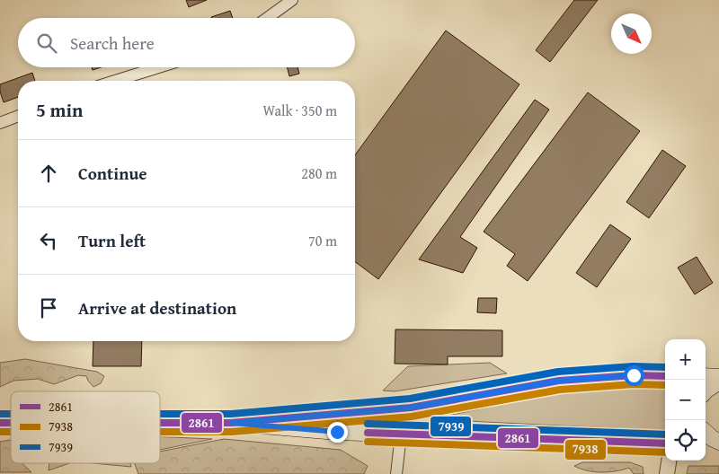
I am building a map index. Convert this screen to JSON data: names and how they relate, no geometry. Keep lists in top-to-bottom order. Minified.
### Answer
{"lines":["transit line 7939","transit line 2861","transit line 7938"],"legend":["2861","7938","7939"],"north":"bottom right","page":{"search":"Search here","heading":["5 min","Walk · 350 m"],"list":[["Continue","280 m"],["Turn left","70 m"],"Arrive at destination"],"map_buttons":["+","−"]}}
